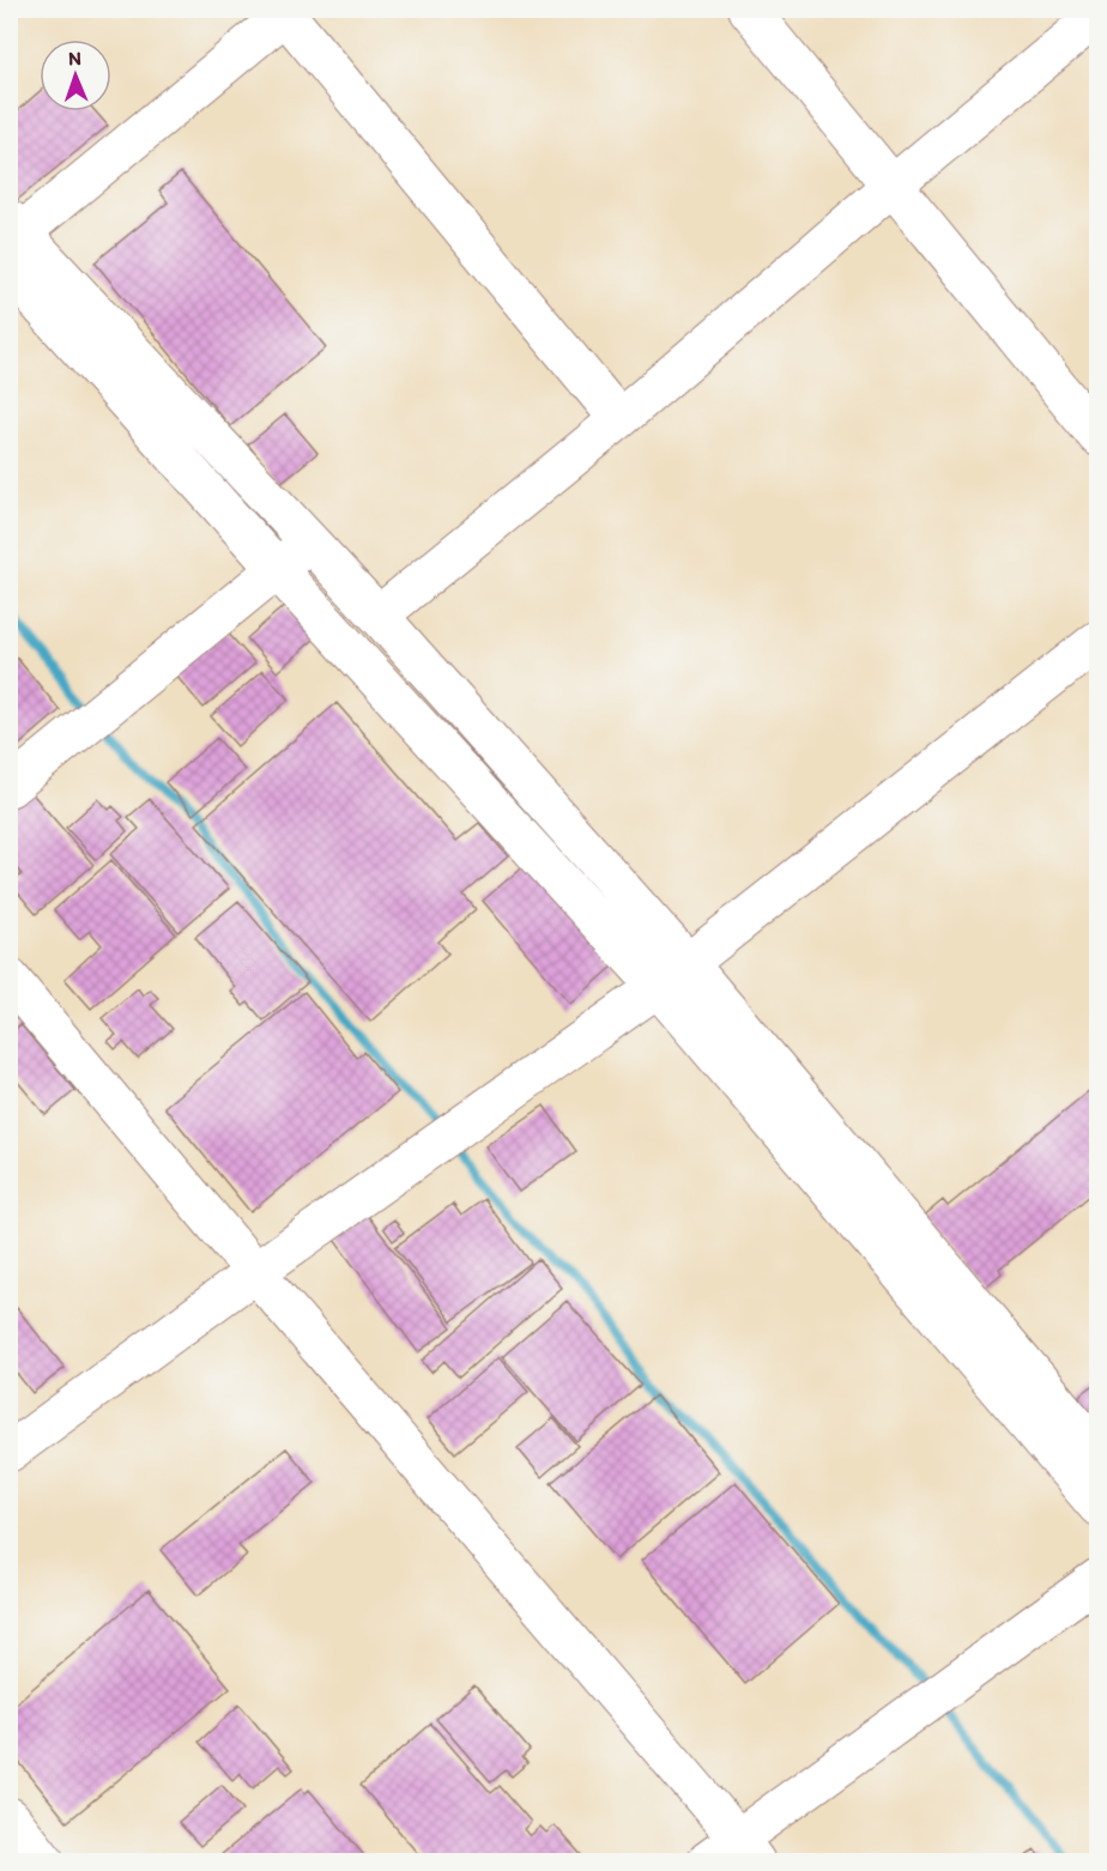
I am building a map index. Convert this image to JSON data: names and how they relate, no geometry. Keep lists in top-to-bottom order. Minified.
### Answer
{"north":"top"}
